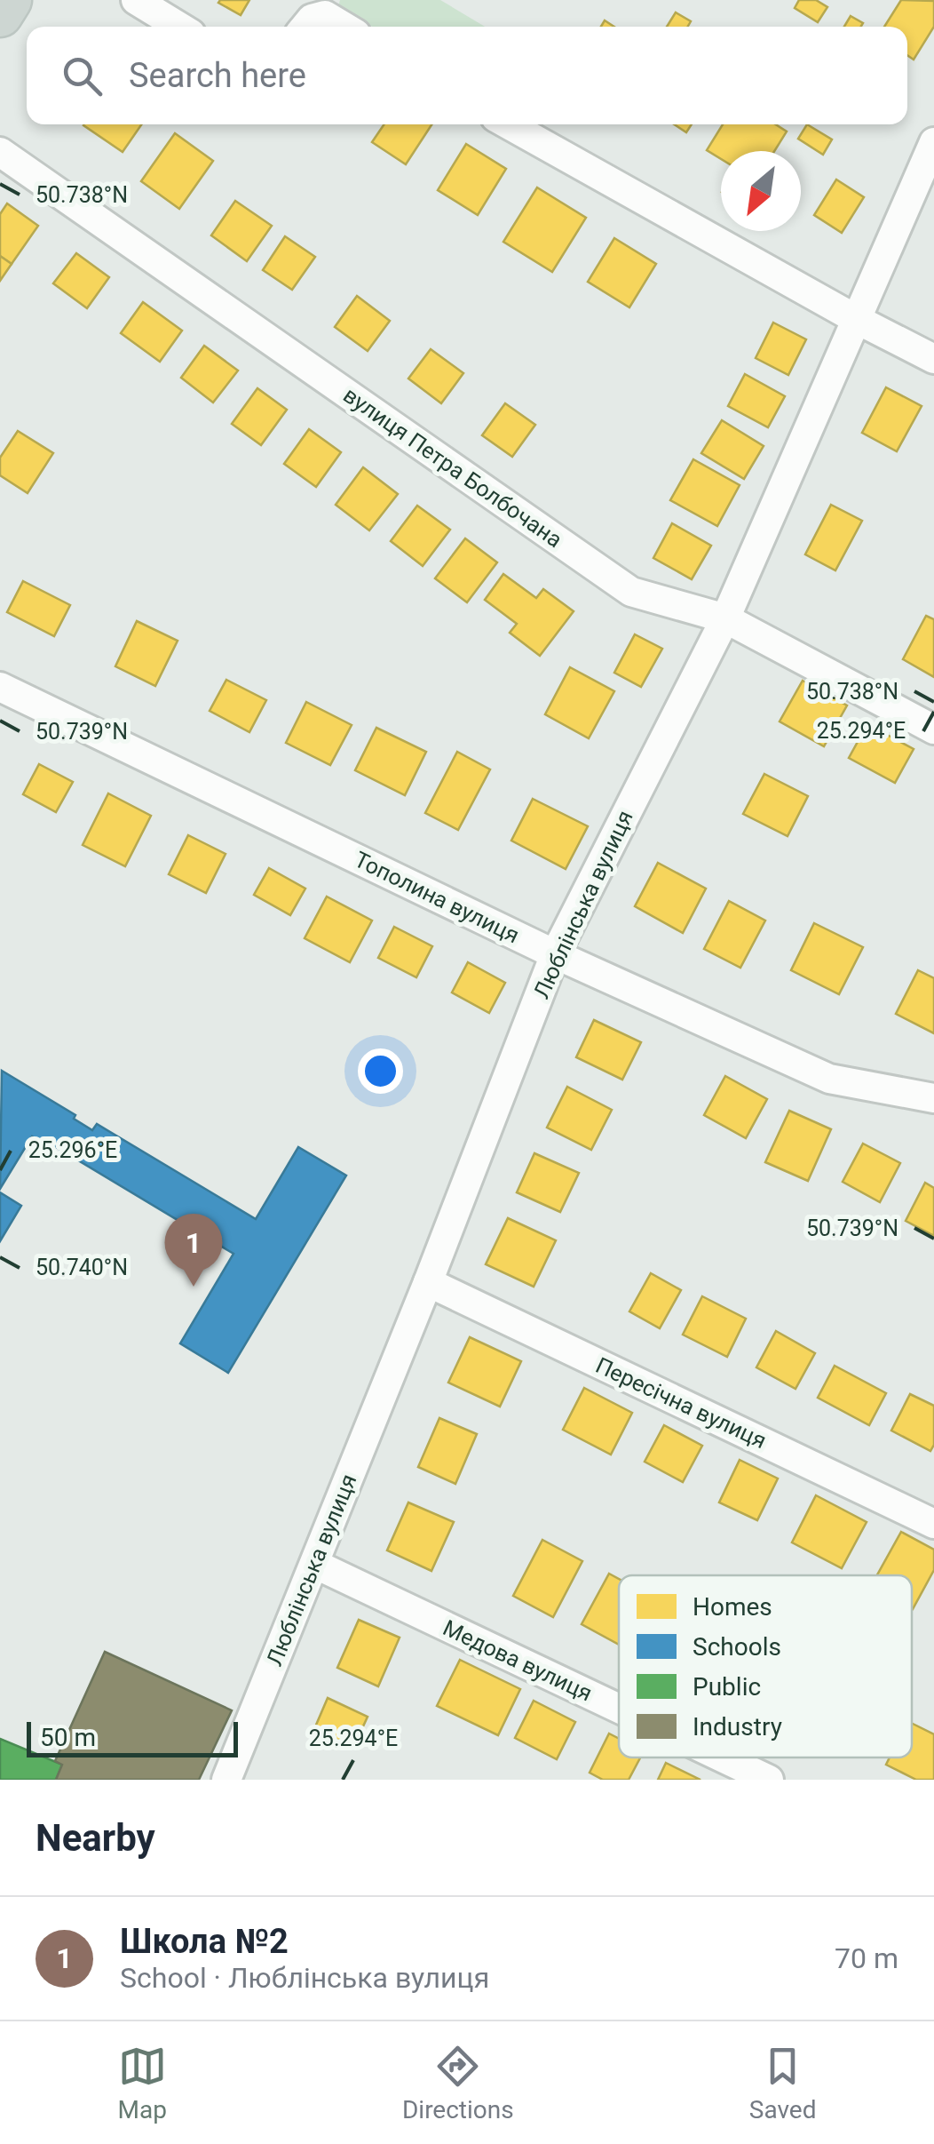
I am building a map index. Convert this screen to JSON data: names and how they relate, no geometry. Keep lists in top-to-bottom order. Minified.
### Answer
{"streets":{"street":["вулиця Петра Болбочана","Тополина вулиця","Люблінська вулиця","Пересічна вулиця","Медова вулиця"]},"crossings":[["вулиця Петра Болбочана","Люблінська вулиця"],["Тополина вулиця","Люблінська вулиця"],["Люблінська вулиця","Пересічна вулиця"],["Люблінська вулиця","Медова вулиця"]],"legend":["Homes","Schools","Public","Industry"],"scale_bar":"50 m","north":"bottom left","page":{"search":"Search here","pins":"1","scale":"50 m","heading":"Nearby","list":[{"mark":"1","name":"Школа №2","note":"School · Люблінська вулиця","value":"70 m"}],"nav":["Map","Directions","Saved"]},"coordinates":["50.738°N","25.294°E","50.739°N","25.296°E","50.740°N"]}
